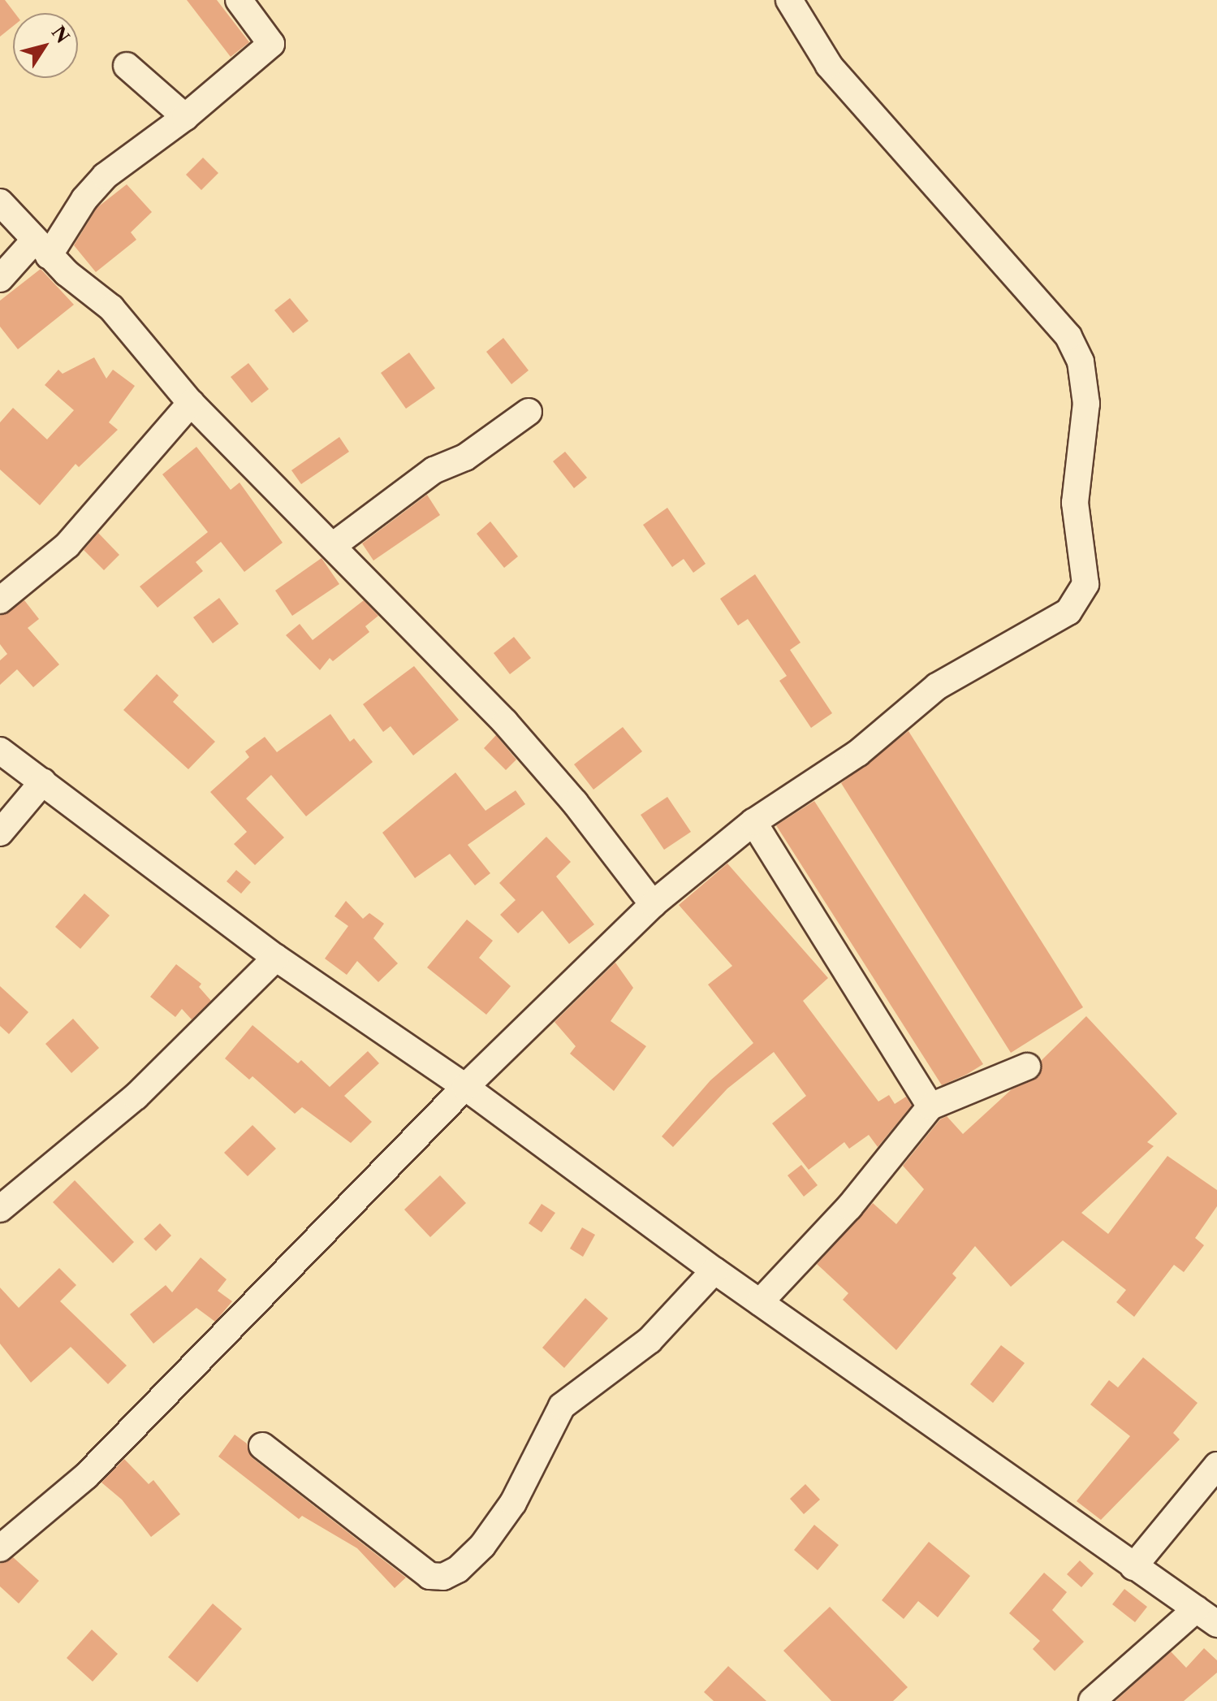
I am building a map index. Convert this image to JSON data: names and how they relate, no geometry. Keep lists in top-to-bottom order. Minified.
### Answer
{"north":"top right"}
